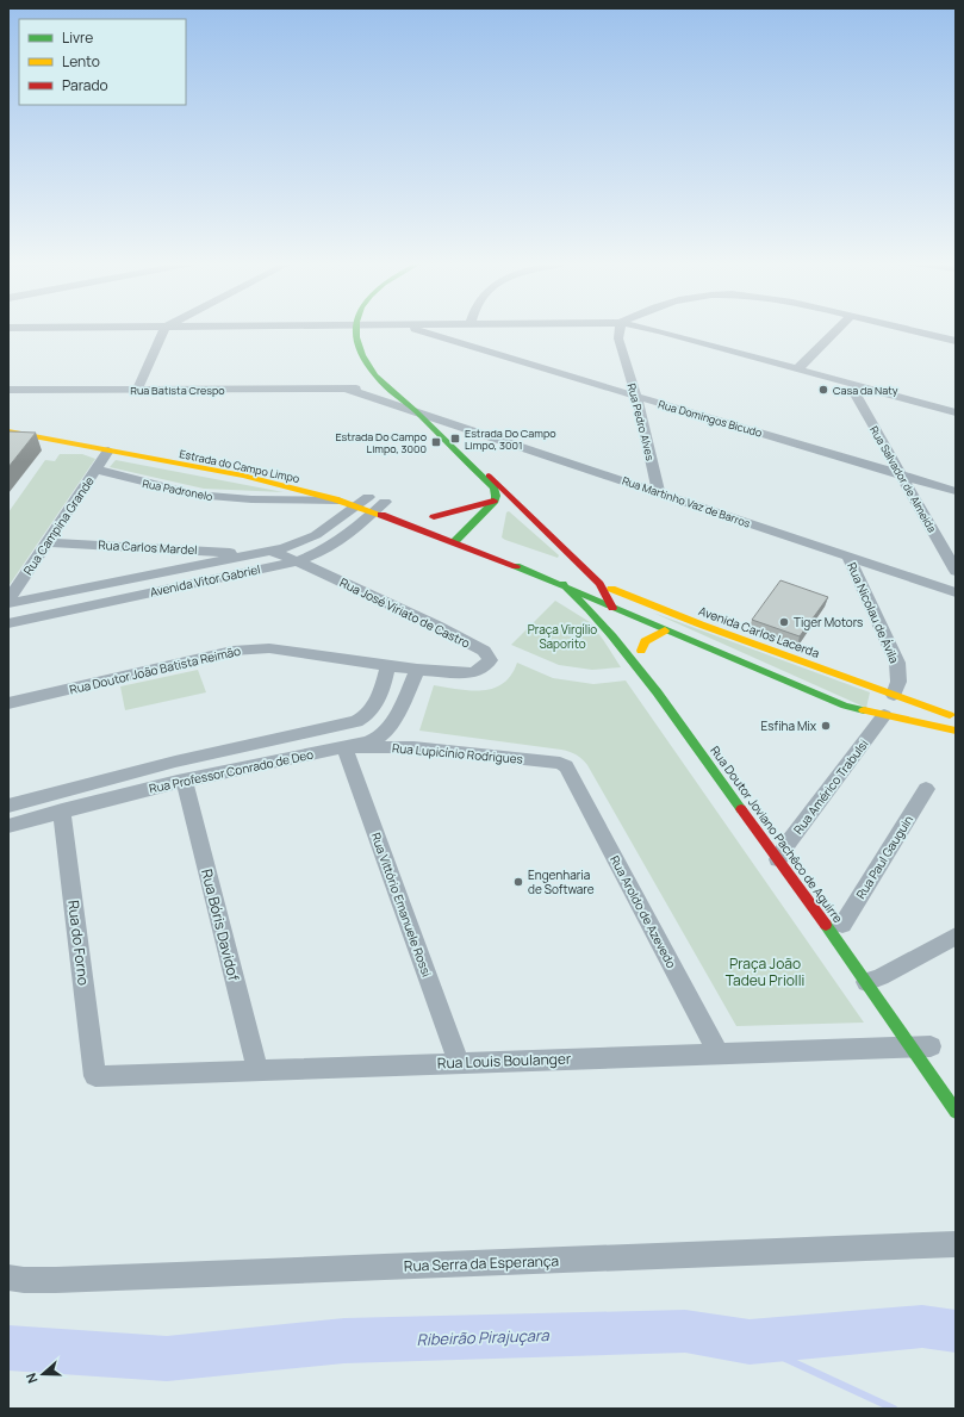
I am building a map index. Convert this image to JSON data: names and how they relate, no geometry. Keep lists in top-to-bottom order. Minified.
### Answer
{"streets":{"main road":["Estrada do Campo Limpo","Avenida Carlos Lacerda","Rua Doutor Joviano Pachêco de Aguirre"],"street":["Rua Batista Crespo","Rua Domingos Bicudo","Rua Pedro Alves","Rua Salvador de Almeida","Rua Padronelo","Rua Martinho Vaz de Barros","Rua Campina Grande","Rua Carlos Mardel","Avenida Vitor Gabriel","Rua José Víriato de Castro","Rua Nicolau de Ávila","Rua Doutor João Batista Reimão","Rua Lupicínio Rodrigues","Rua Professor Conrado de Deo","Rua Américo Trabulsi","Rua Paul Gauguin","Rua Vittório Emanuele Rossi","Rua Aroldo de Azevedo","Rua Bóris Davidof","Rua do Forno","Rua Louis Boulanger","Rua Serra da Esperança"]},"crossings":[["Rua Batista Crespo","Rua Martinho Vaz de Barros"],["Rua Domingos Bicudo","Rua Pedro Alves"],["Rua Domingos Bicudo","Rua Salvador de Almeida"],["Rua Pedro Alves","Rua Martinho Vaz de Barros"],["Estrada do Campo Limpo","Rua Padronelo"],["Estrada do Campo Limpo","Rua Campina Grande"],["Estrada do Campo Limpo","Avenida Vitor Gabriel"],["Estrada do Campo Limpo","Rua Doutor Joviano Pachêco de Aguirre"],["Rua Padronelo","Rua Campina Grande"],["Rua Padronelo","Avenida Vitor Gabriel"],["Rua Martinho Vaz de Barros","Rua Nicolau de Ávila"],["Rua Campina Grande","Rua Carlos Mardel"],["Rua Carlos Mardel","Avenida Vitor Gabriel"],["Avenida Vitor Gabriel","Rua José Víriato de Castro"],["Rua José Víriato de Castro","Rua Doutor João Batista Reimão"],["Rua José Víriato de Castro","Rua Professor Conrado de Deo"],["Rua Nicolau de Ávila","Avenida Carlos Lacerda"],["Rua Doutor João Batista Reimão","Rua Professor Conrado de Deo"],["Rua Lupicínio Rodrigues","Rua Professor Conrado de Deo"],["Rua Lupicínio Rodrigues","Rua Vittório Emanuele Rossi"],["Rua Lupicínio Rodrigues","Rua Aroldo de Azevedo"],["Rua Professor Conrado de Deo","Rua Vittório Emanuele Rossi"],["Rua Professor Conrado de Deo","Rua Bóris Davidof"],["Rua Professor Conrado de Deo","Rua do Forno"],["Rua Américo Trabulsi","Rua Doutor Joviano Pachêco de Aguirre"],["Rua Doutor Joviano Pachêco de Aguirre","Rua Louis Boulanger"],["Rua Vittório Emanuele Rossi","Rua Louis Boulanger"],["Rua Aroldo de Azevedo","Rua Louis Boulanger"],["Rua Bóris Davidof","Rua Louis Boulanger"],["Rua do Forno","Rua Louis Boulanger"]],"water":["Ribeirão Pirajuçara"],"parks":["Praça Virgílio Saporito","Praça João Tadeu Priolli"],"places":{"other":["Casa da Naty","Tiger Motors","Esfiha Mix","Engenharia de Software"],"transit":["Estrada Do Campo Limpo, 3001","Estrada Do Campo Limpo, 3000"]},"legend":["Livre","Lento","Parado"],"north":"left"}
